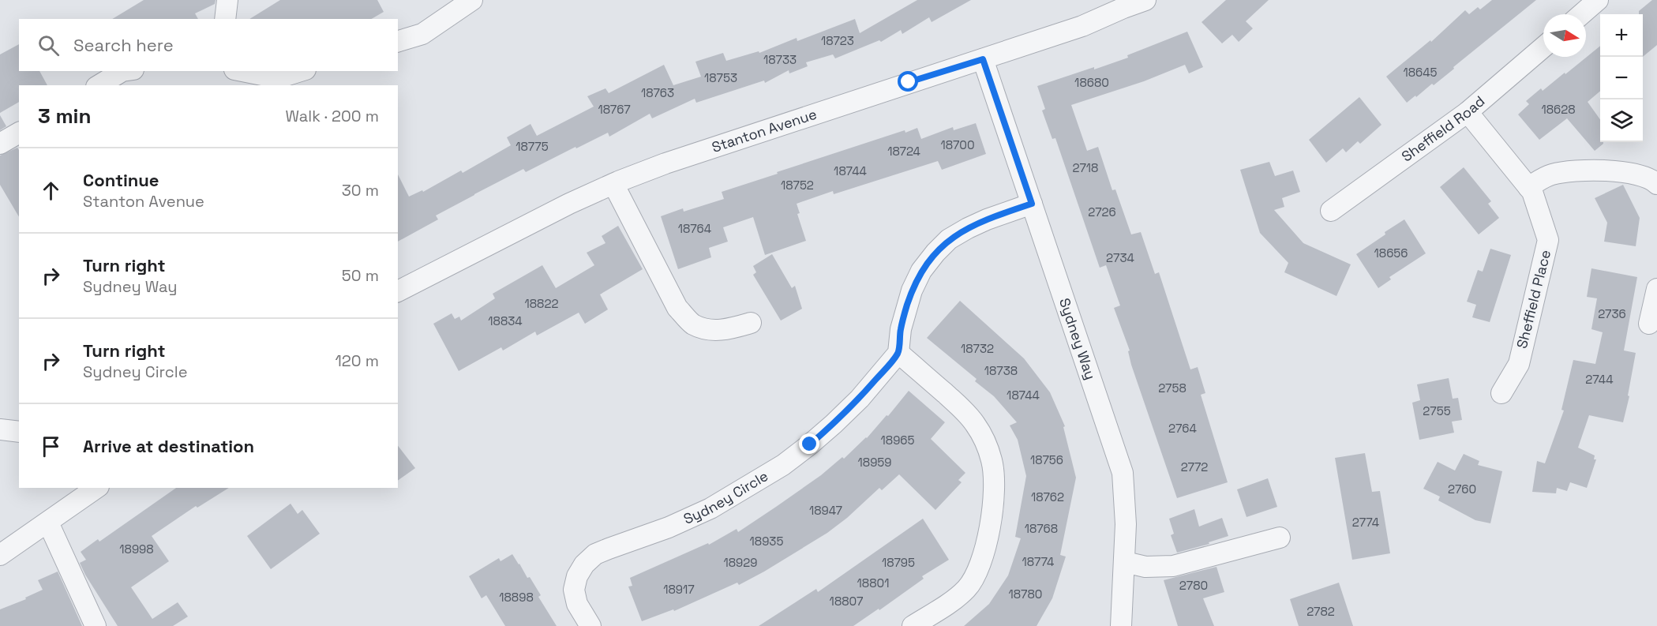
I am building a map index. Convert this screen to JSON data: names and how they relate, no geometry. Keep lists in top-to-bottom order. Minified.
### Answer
{"streets":{"street":["Sheffield Road","Stanton Avenue","Sheffield Place","Sydney Way","Sydney Circle"]},"crossings":[["Sheffield Road","Sheffield Place"],["Stanton Avenue","Sydney Way"]],"house_numbers":["18723","18733","18645","18753","18680","18763","18767","18628","18700","18775","18724","2718","18744","18752","2726","18764","18656","2734","18822","2736","18834","18732","18738","2744","2758","18744","2755","2764","18965","18756","18959","2772","2760","18762","18947","2774","18768","18935","18998","18774","18929","18795","18801","2780","18917","18780","18898","18807","2782"],"north":"right","page":{"map_buttons":["+","−"],"search":"Search here","heading":["3 min","Walk · 200 m"],"list":[["Continue","Stanton Avenue","30 m"],["Turn right","Sydney Way","50 m"],["Turn right","Sydney Circle","120 m"],"Arrive at destination"]}}
